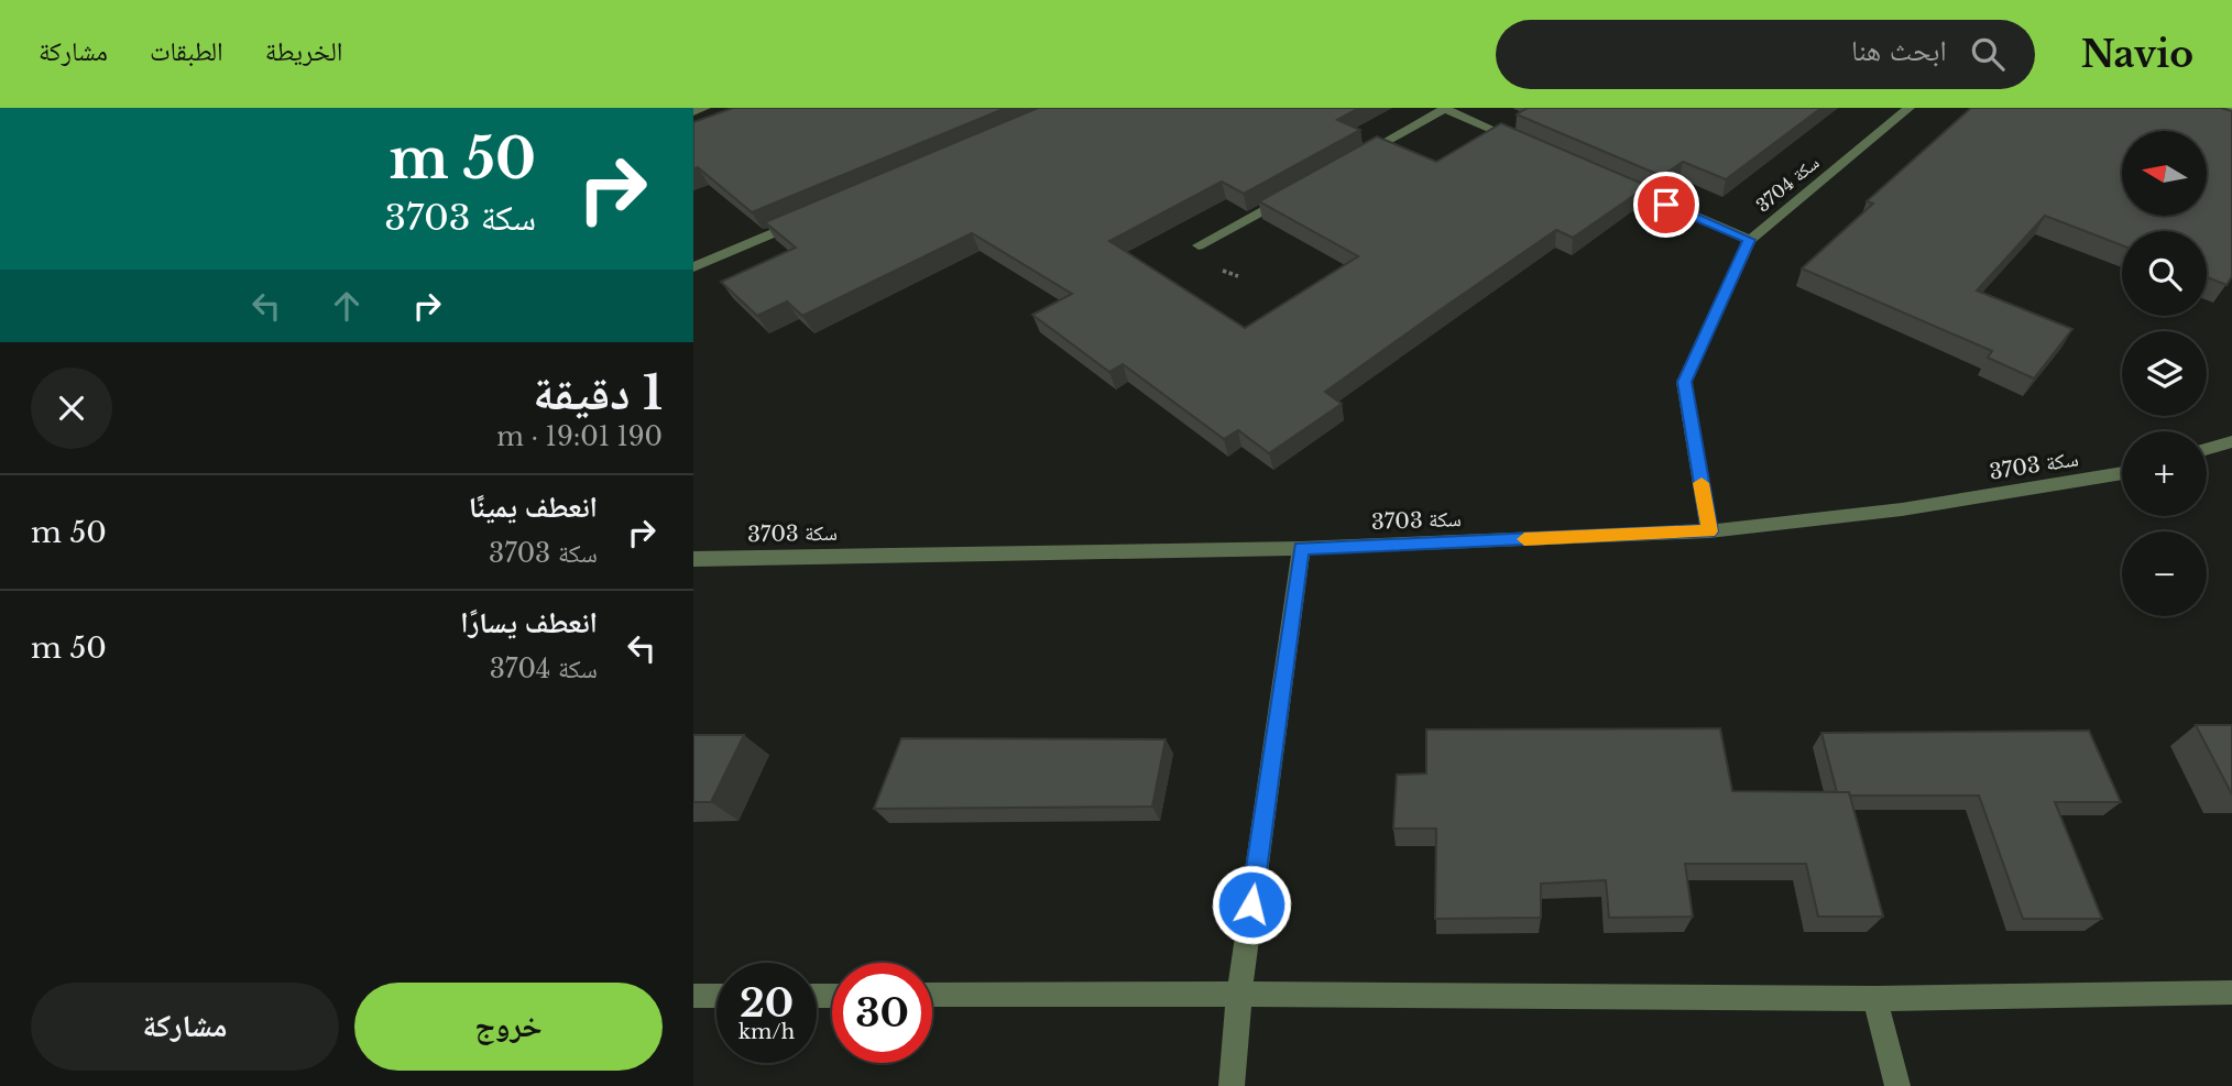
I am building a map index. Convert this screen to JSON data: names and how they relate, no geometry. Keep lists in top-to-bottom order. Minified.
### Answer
{"streets":{"street":["سكة 3704","سكة 3703"]},"crossings":[["سكة 3704","سكة 3703"]],"north":"left","page":{"header":"Navio","search":"ابحث هنا","nav":["الخريطة","الطبقات","مشاركة"],"turn":["50 m","سكة 3703"],"map_buttons":["+","−"],"heading":["1 دقيقة","190 m · 19:01"],"list":[{"name":"انعطف يمينًا","note":"سكة 3703","value":"50 m"},{"name":"انعطف يسارًا","note":"سكة 3704","value":"50 m"}],"speed":"20 km/h","limit":"30","buttons":["خروج","مشاركة"]}}
